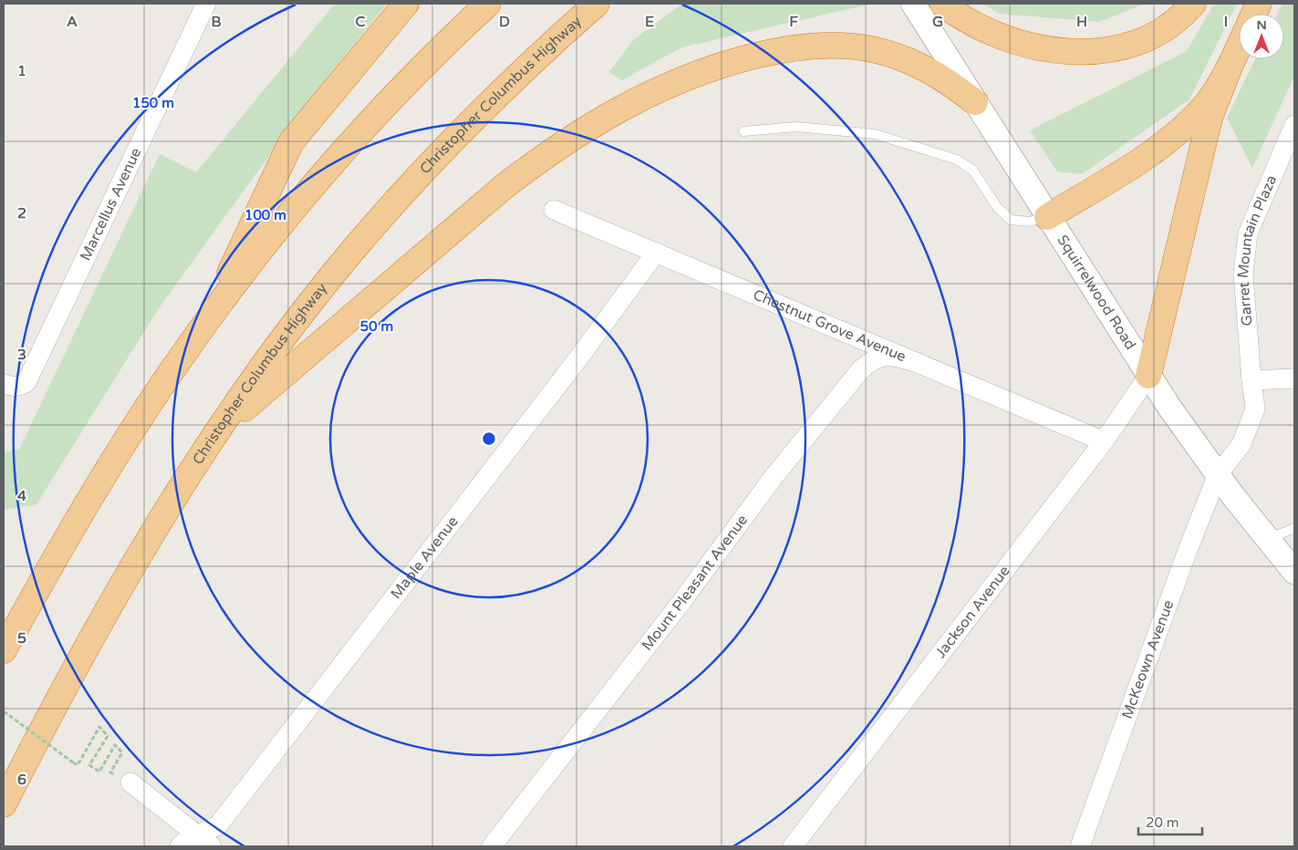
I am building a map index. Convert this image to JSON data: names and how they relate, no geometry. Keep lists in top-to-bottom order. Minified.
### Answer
{"streets":{"highway":["Christopher Columbus Highway"],"street":["Marcellus Avenue","Garret Mountain Plaza","Squirrelwood Road","Chestnut Grove Avenue","Maple Avenue","Mount Pleasant Avenue","Jackson Avenue","McKeown Avenue"]},"crossings":[["Garret Mountain Plaza","Squirrelwood Road"],["Garret Mountain Plaza","McKeown Avenue"],["Squirrelwood Road","Jackson Avenue"],["Squirrelwood Road","McKeown Avenue"],["Chestnut Grove Avenue","Maple Avenue"],["Chestnut Grove Avenue","Mount Pleasant Avenue"],["Chestnut Grove Avenue","Jackson Avenue"]],"scale_bar":"20 m","north":"top","grid":{"columns":["A","B","C","D","E","F","G","H","I"],"rows":["1","2","3","4","5","6"]},"rings":["150 m","100 m","50 m"]}
